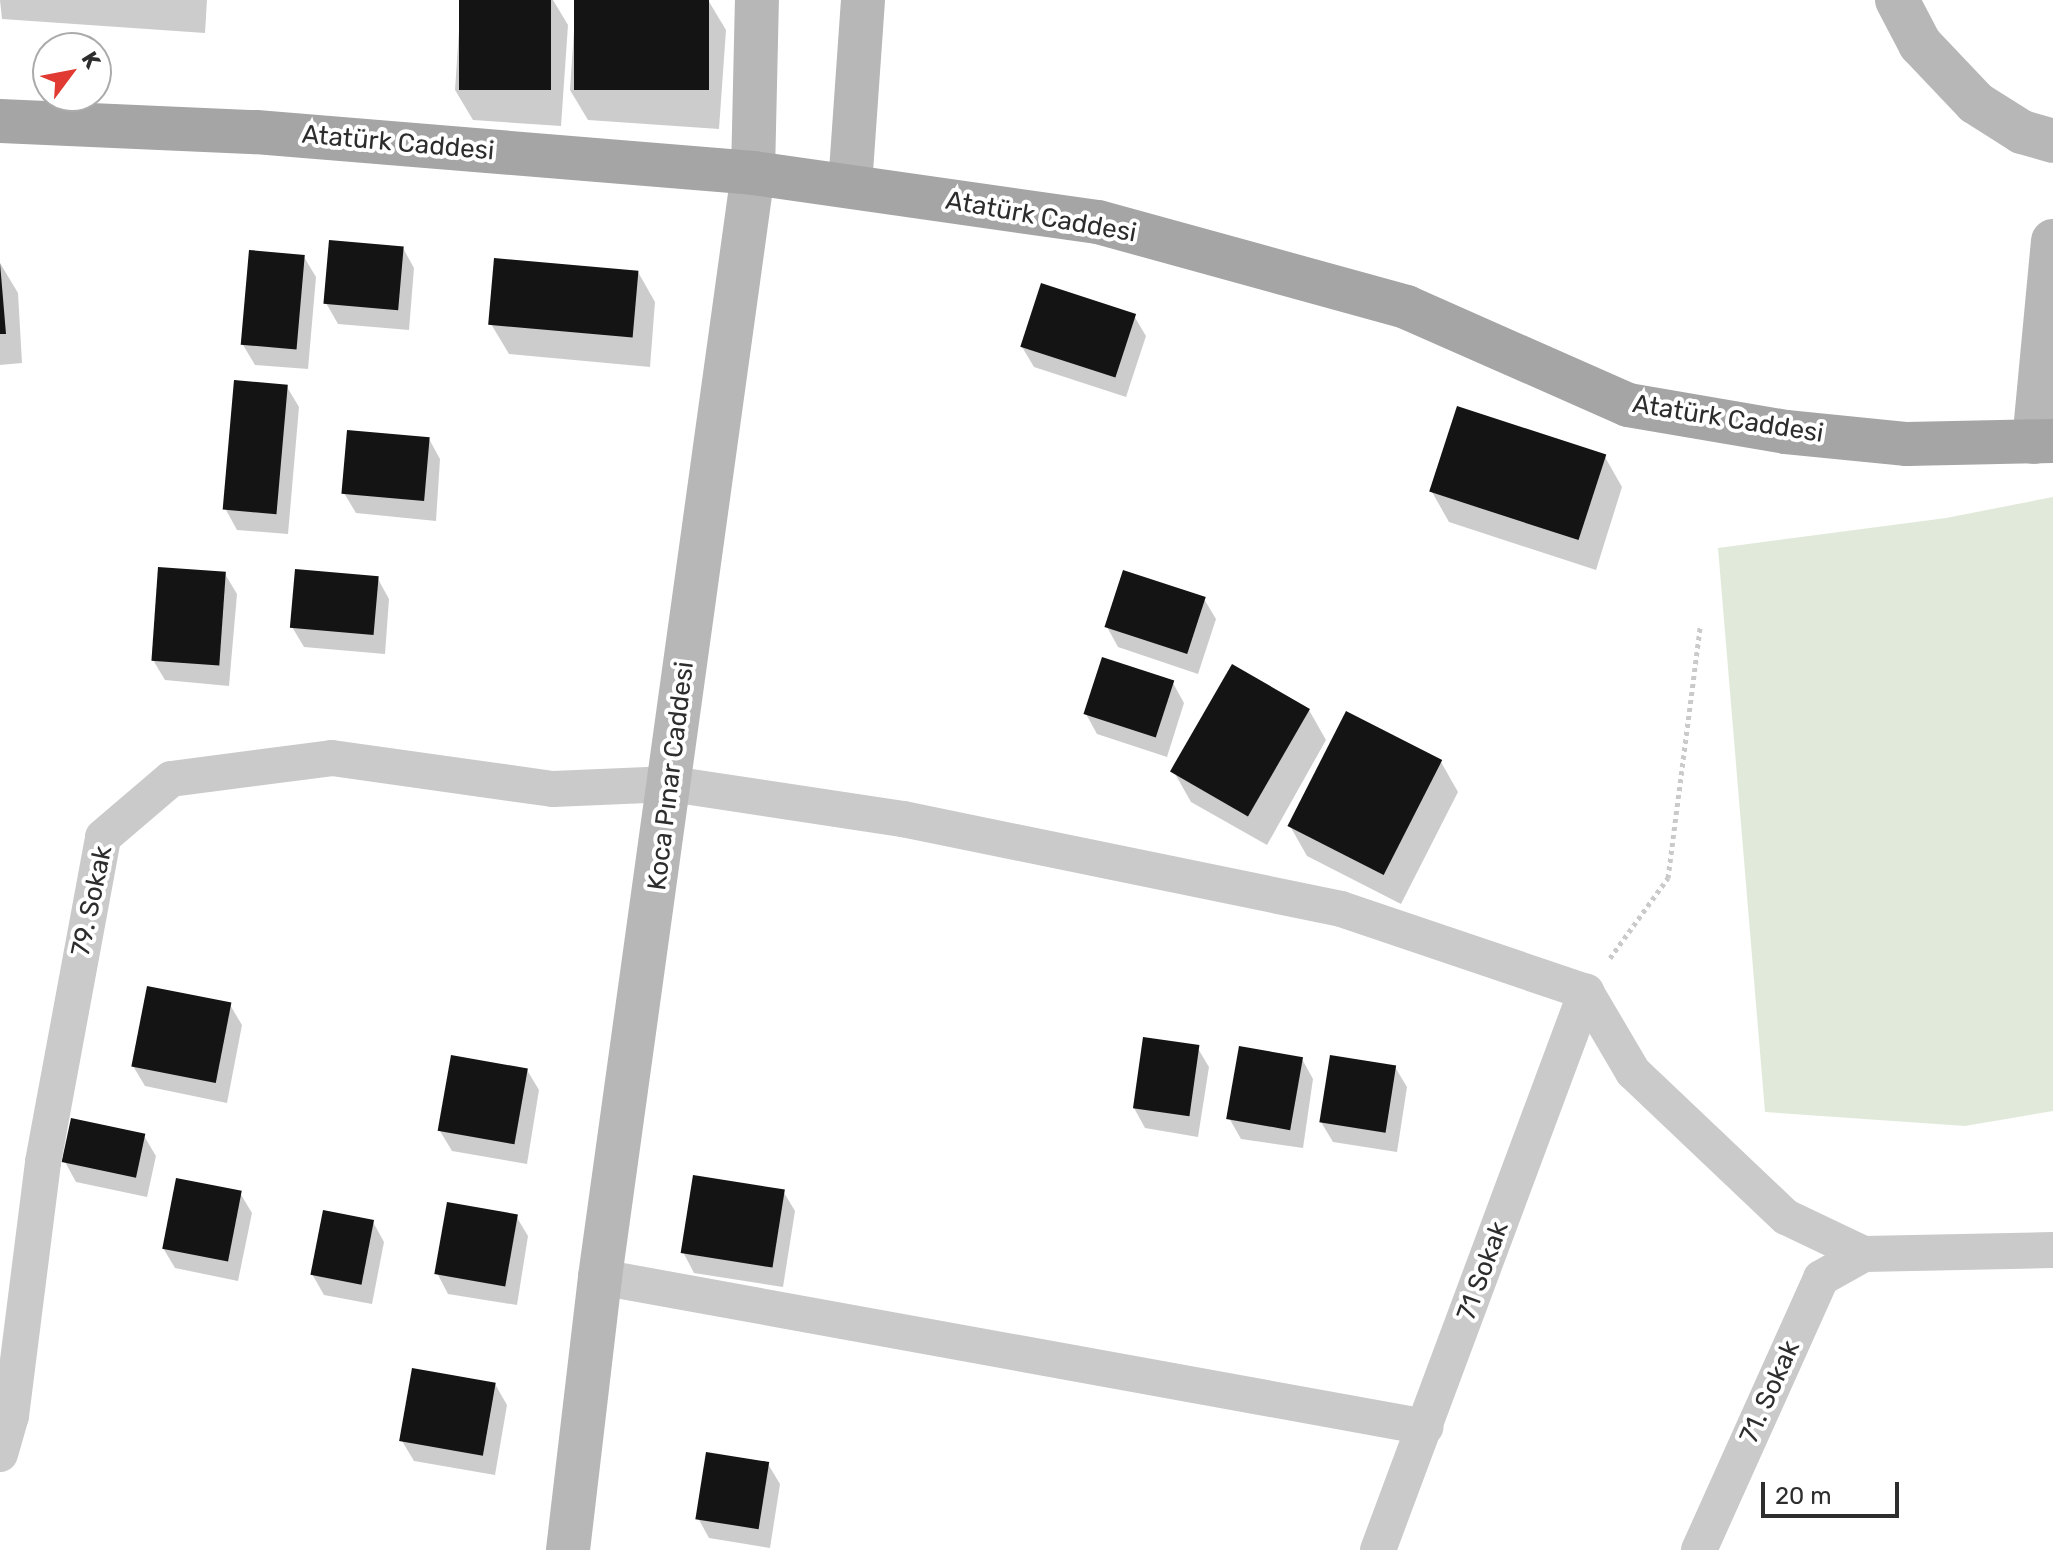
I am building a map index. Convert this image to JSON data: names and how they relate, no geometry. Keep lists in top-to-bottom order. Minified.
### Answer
{"streets":{"main road":["Atatürk Caddesi"],"street":["Koca Pınar Caddesi","79. Sokak","71 Sokak","71. Sokak"]},"crossings":[["Atatürk Caddesi","Koca Pınar Caddesi"],["Koca Pınar Caddesi","79. Sokak"],["79. Sokak","71 Sokak"]],"scale_bar":"20 m","north":"top right"}
